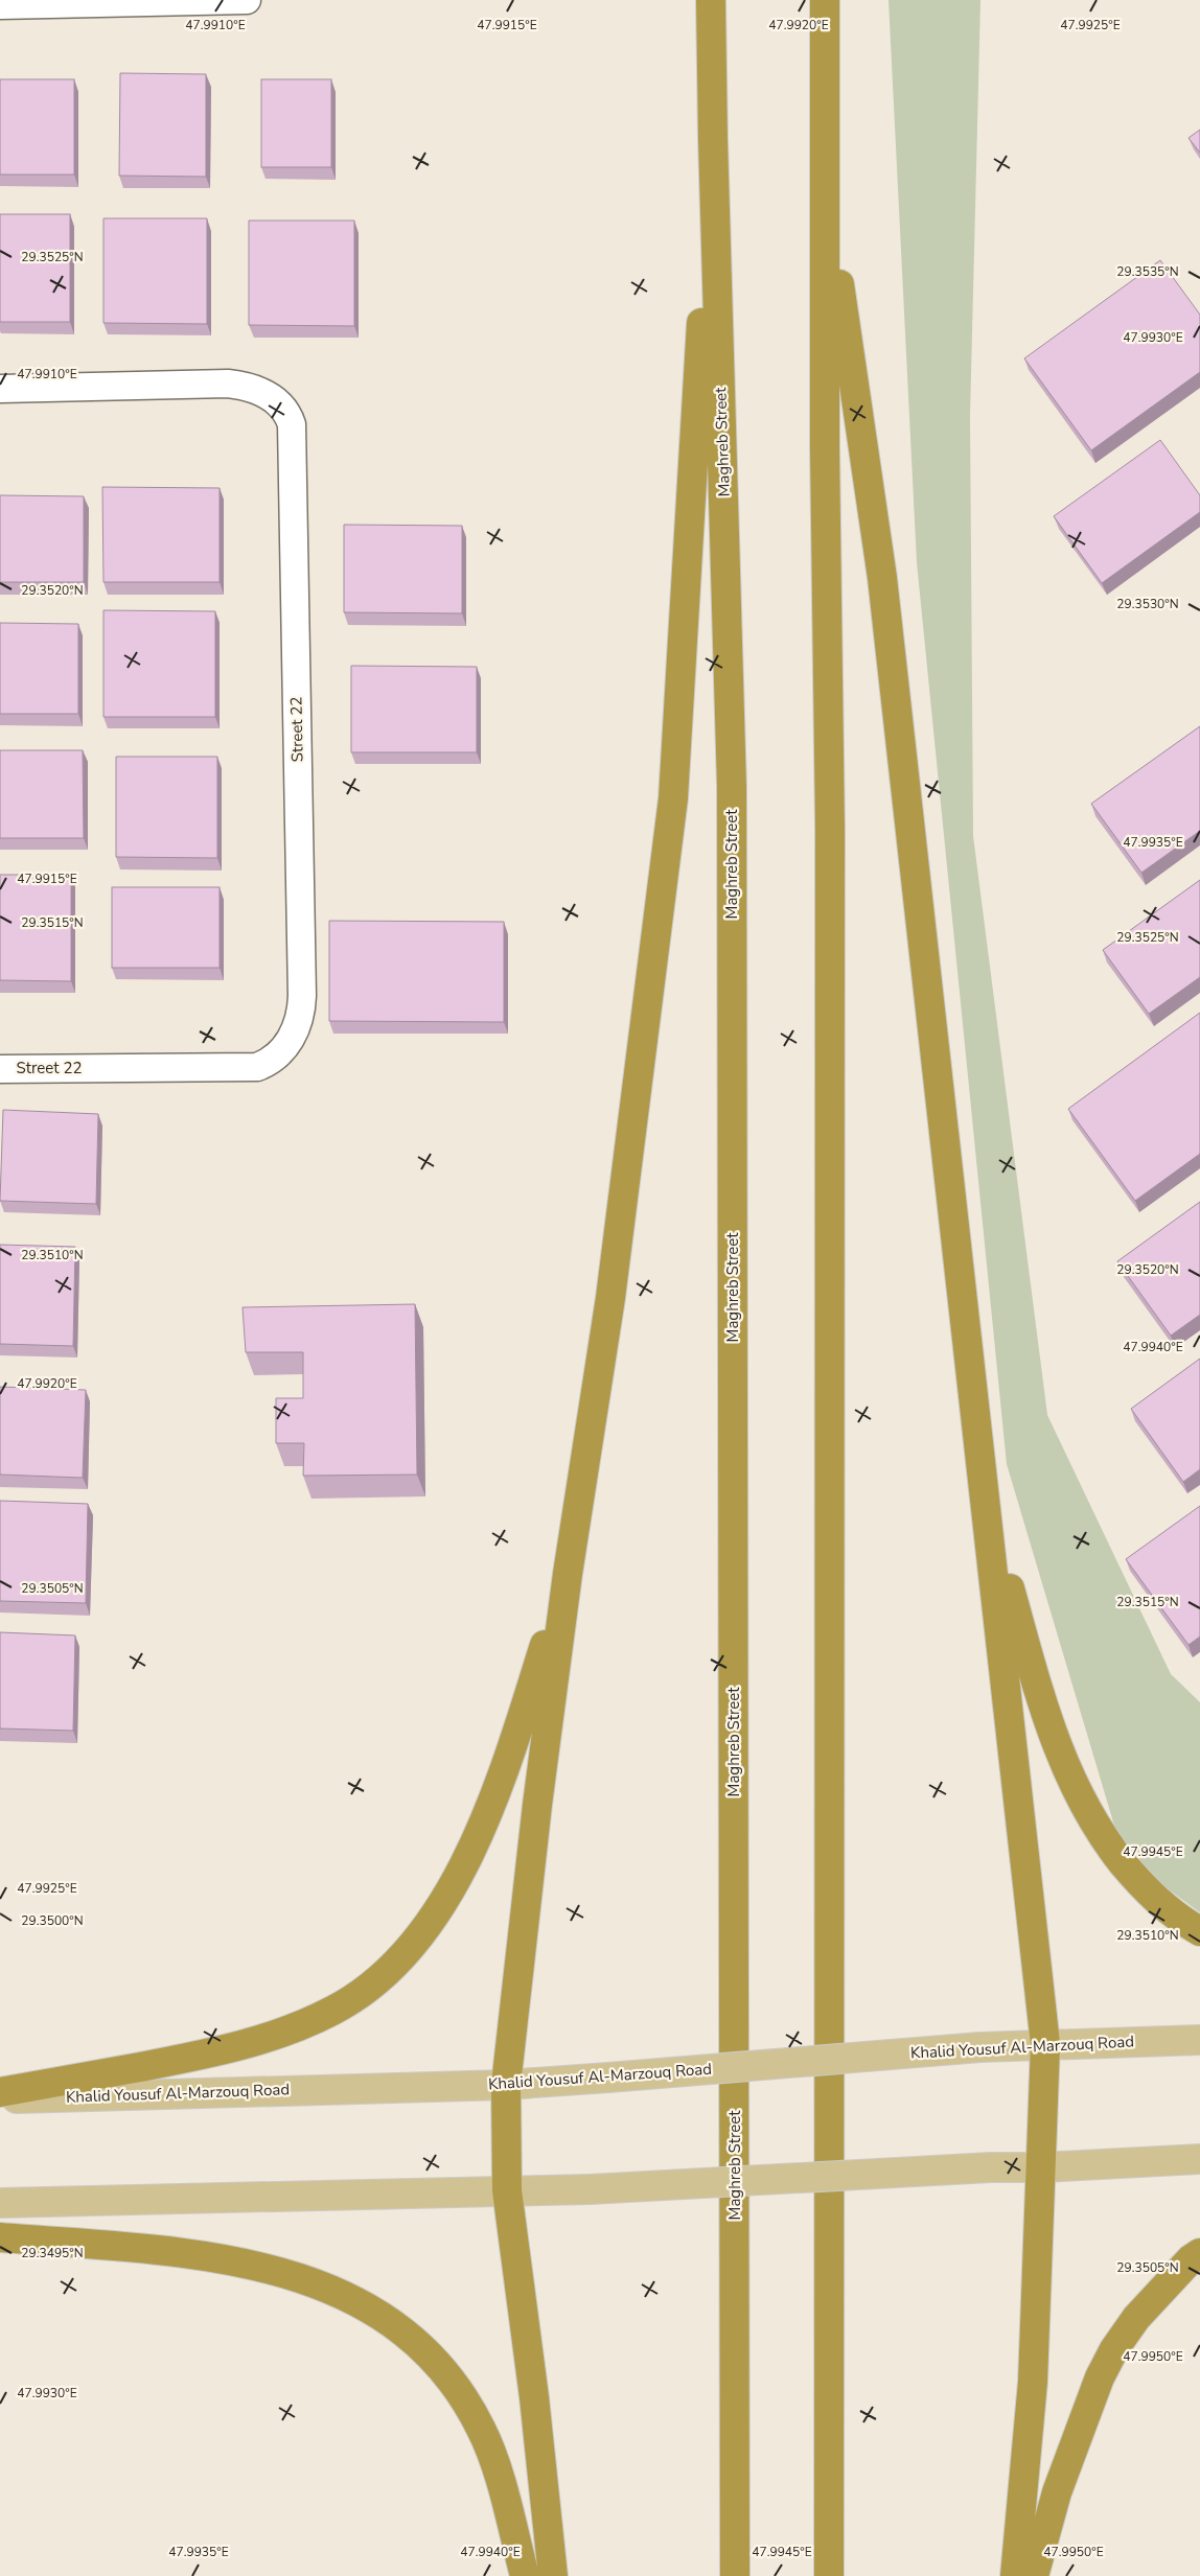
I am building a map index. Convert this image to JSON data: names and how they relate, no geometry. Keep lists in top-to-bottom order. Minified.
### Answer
{"streets":{"highway":["Maghreb Street"],"main road":["Khalid Yousuf Al-Marzouq Road"],"street":["Street 22"]},"coordinates":["47.9910°E","47.9915°E","47.9920°E","47.9925°E","29.3525°N","29.3535°N","47.9930°E","29.3520°N","29.3530°N","47.9935°E","29.3515°N","29.3510°N","47.9940°E","29.3505°N","47.9945°E","29.3500°N","29.3495°N","47.9950°E"]}
